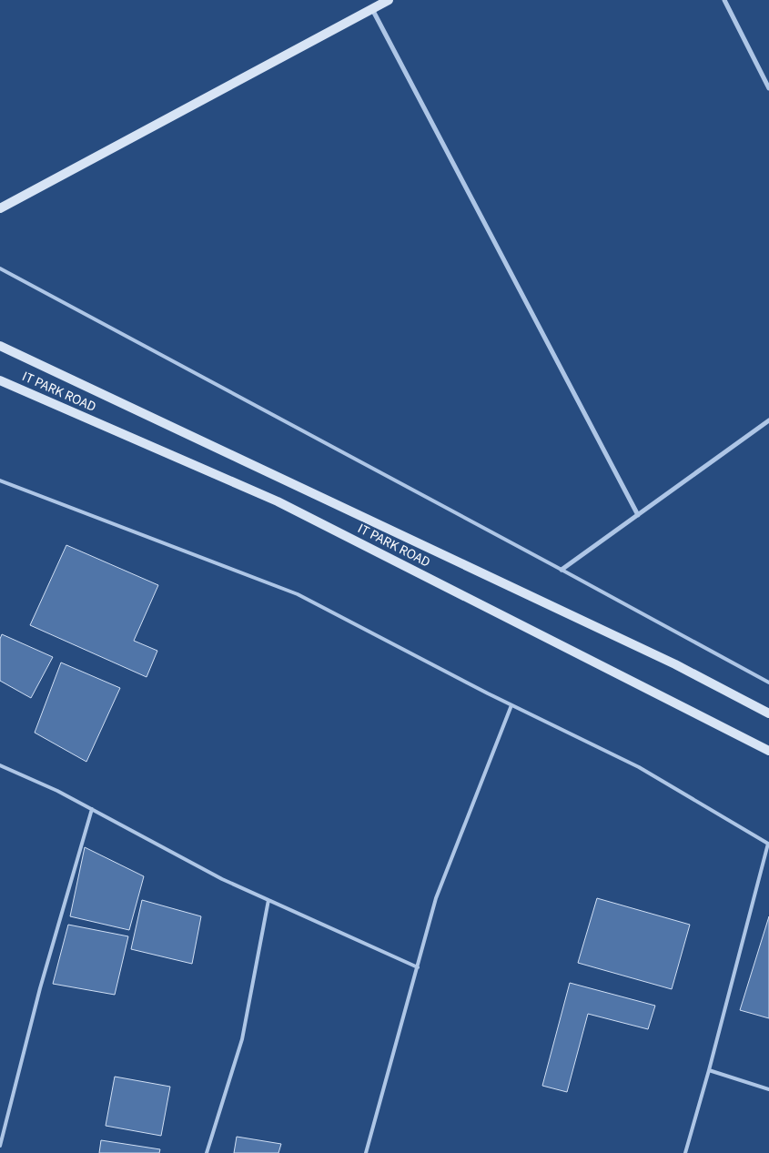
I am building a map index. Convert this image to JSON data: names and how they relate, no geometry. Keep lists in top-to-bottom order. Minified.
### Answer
{"streets":{"street":["IT PARK ROAD"]}}
